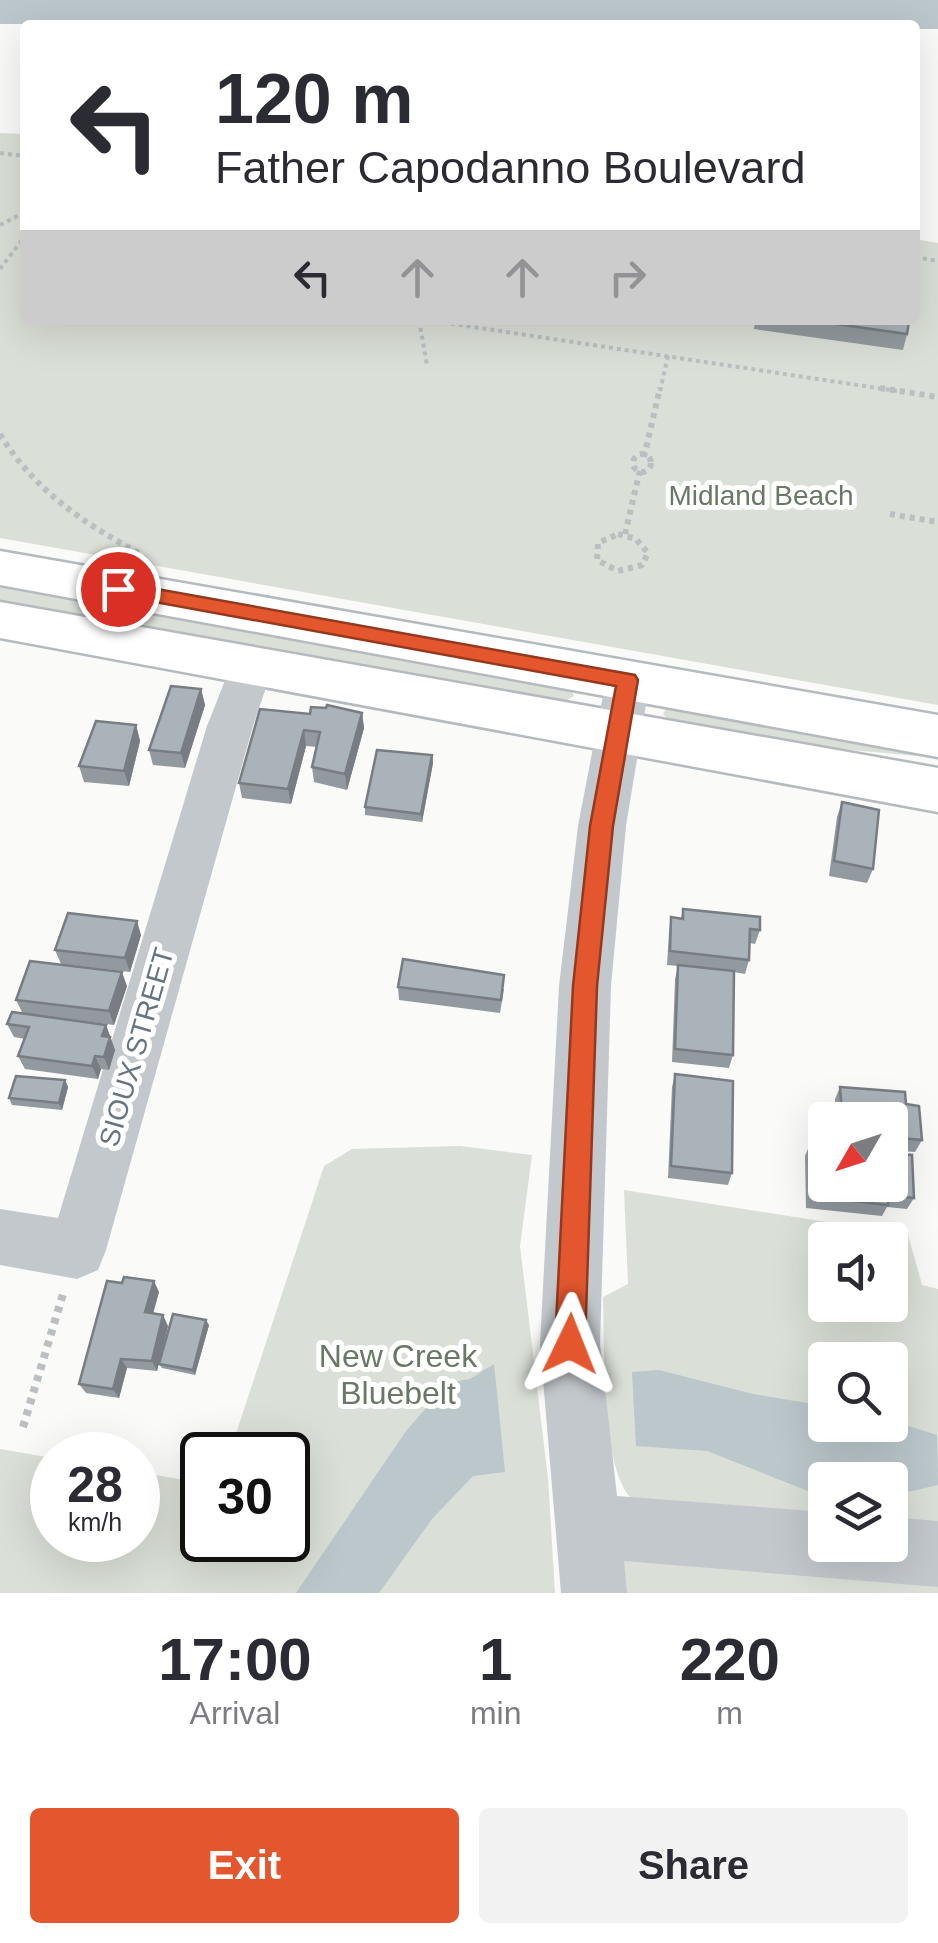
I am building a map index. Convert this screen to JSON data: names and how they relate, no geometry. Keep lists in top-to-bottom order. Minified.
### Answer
{"streets":{"street":["SIOUX STREET"]},"parks":["Midland Beach","New Creek Bluebelt"],"north":"bottom left","page":{"turn":["120 m","Father Capodanno Boulevard"],"speed":"28 km/h","limit":"30","eta":["17:00","Arrival","1","min","220","m"],"buttons":["Exit","Share"]}}
